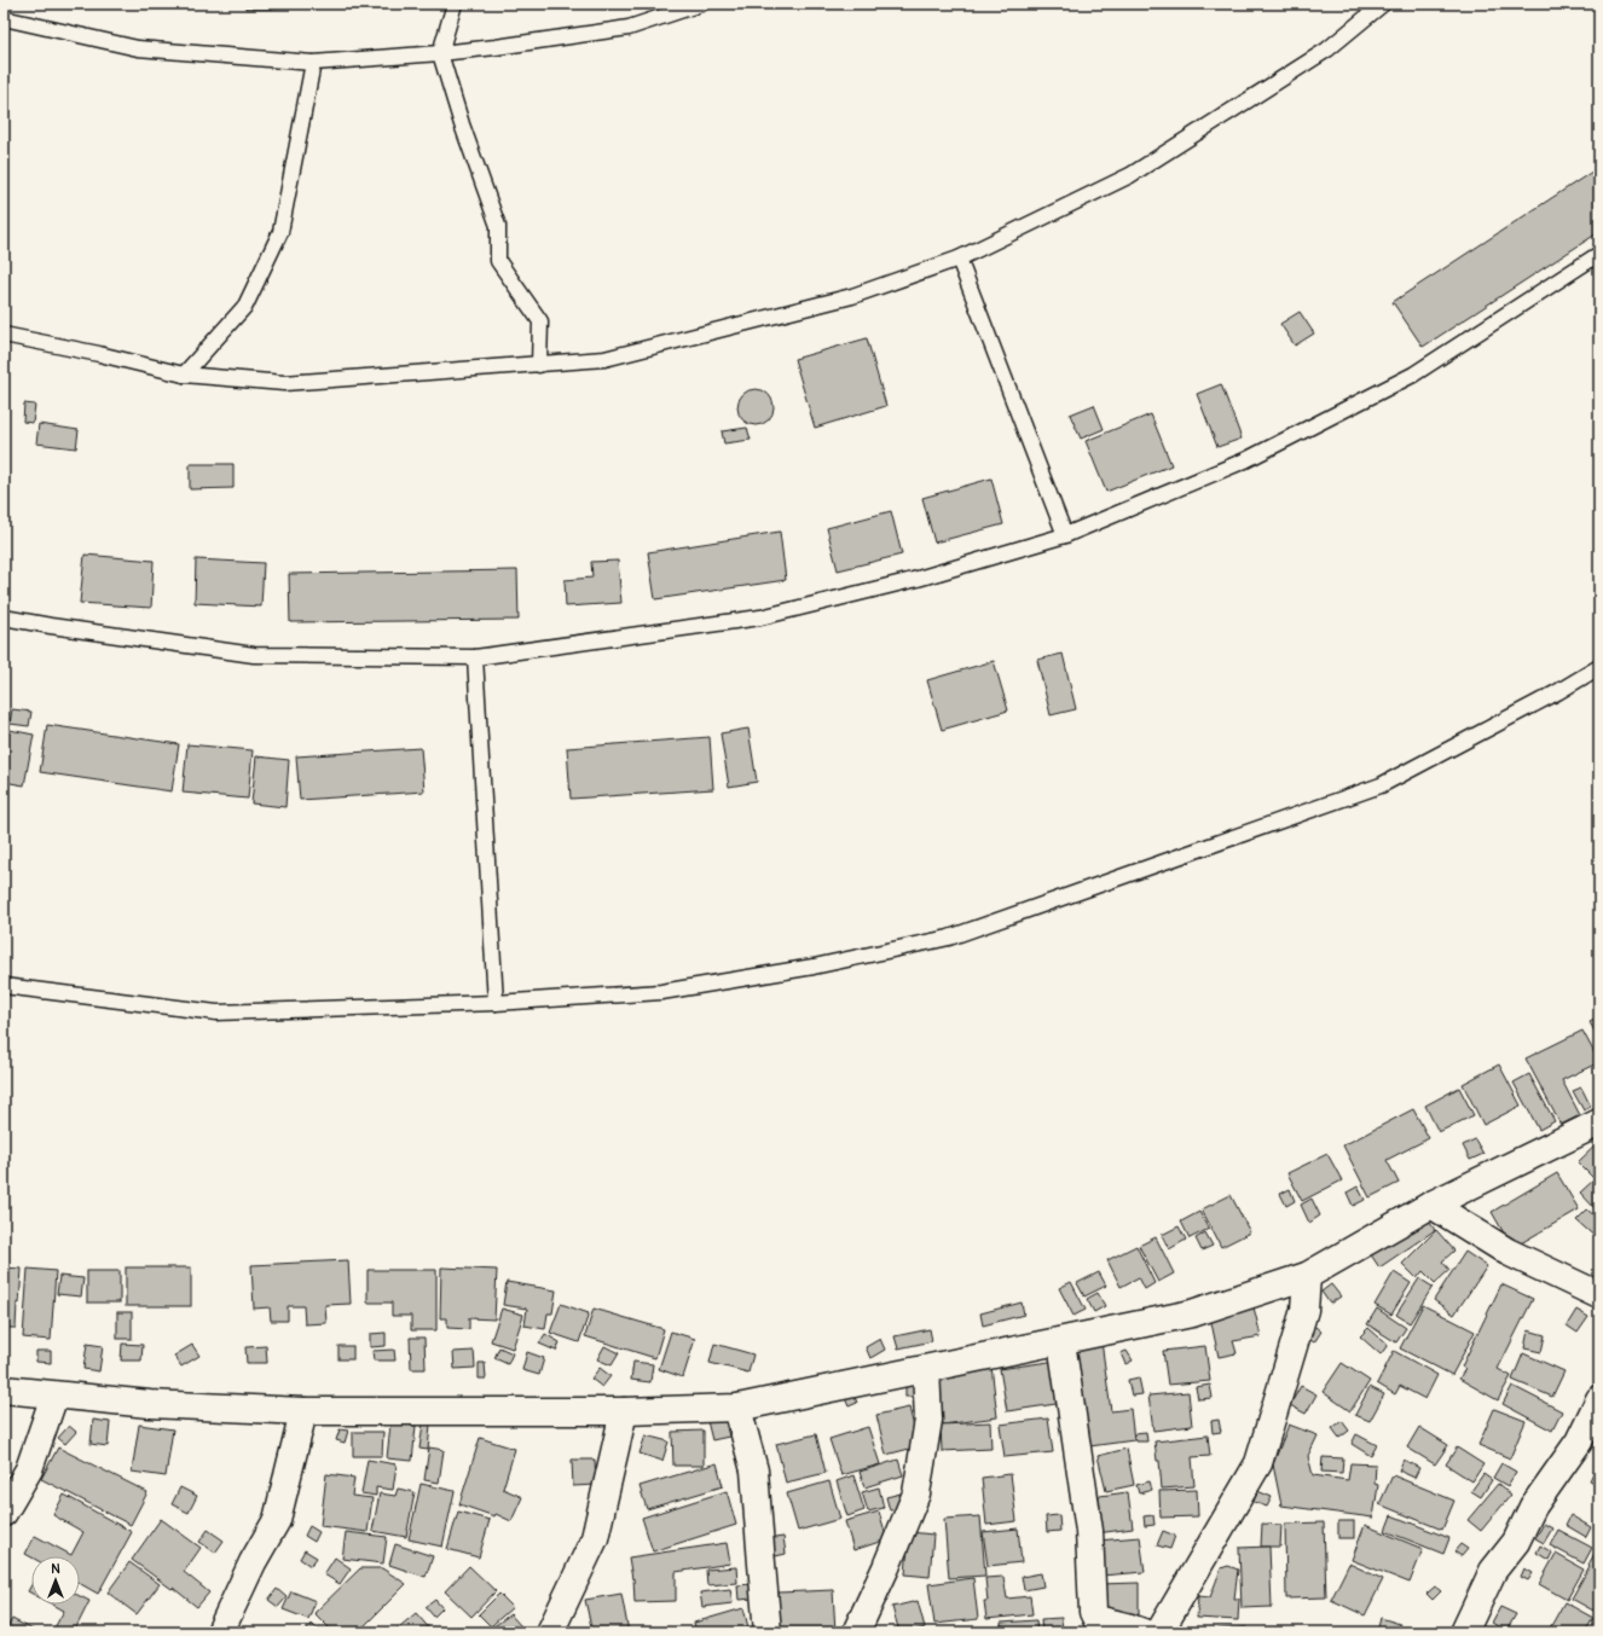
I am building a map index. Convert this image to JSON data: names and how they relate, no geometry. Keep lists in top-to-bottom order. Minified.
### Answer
{"north":"top"}
